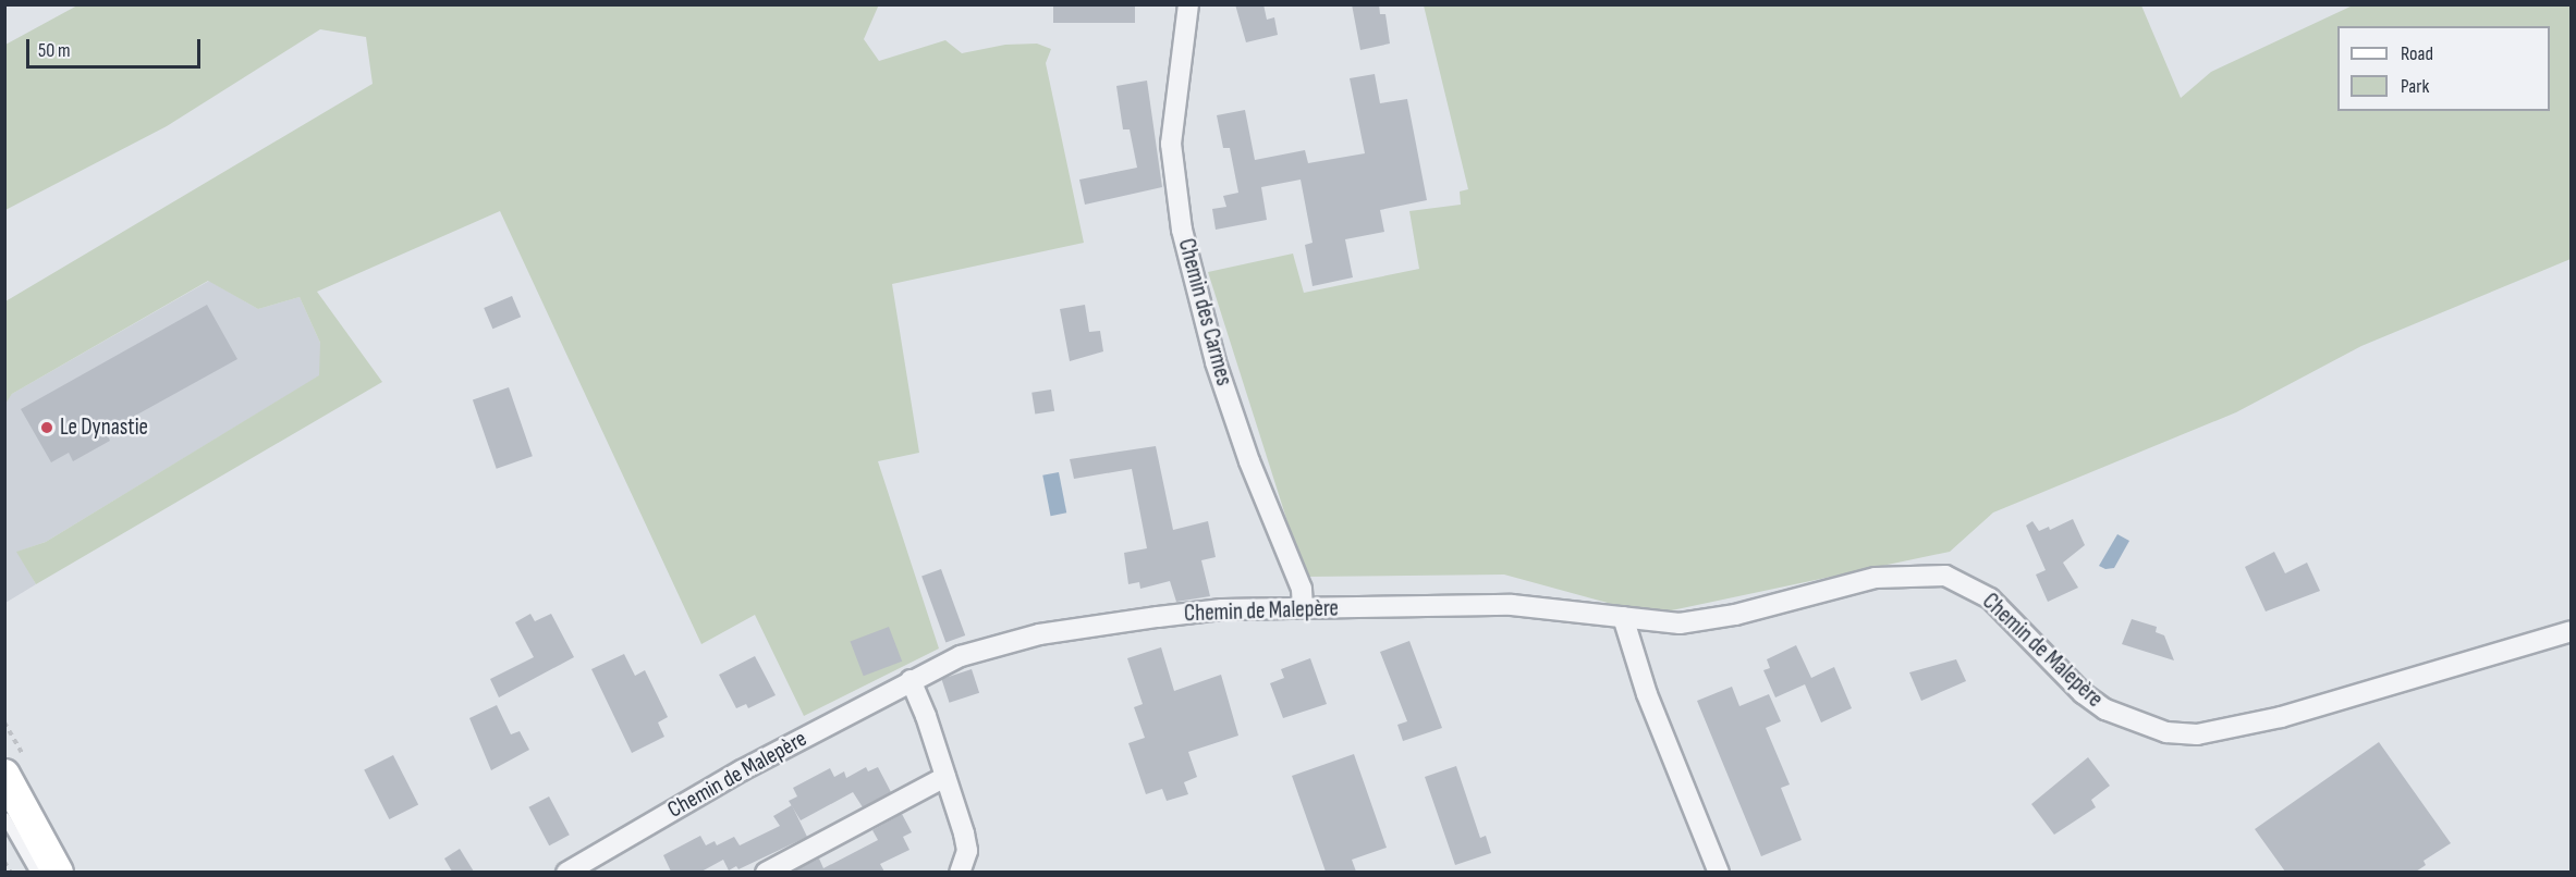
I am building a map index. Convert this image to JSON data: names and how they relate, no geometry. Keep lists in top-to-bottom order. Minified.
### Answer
{"streets":{"street":["Chemin des Carmes","Chemin de Malepère"]},"crossings":[["Chemin des Carmes","Chemin de Malepère"]],"places":["Le Dynastie"],"legend":["Road","Park"],"scale_bar":"50 m"}
